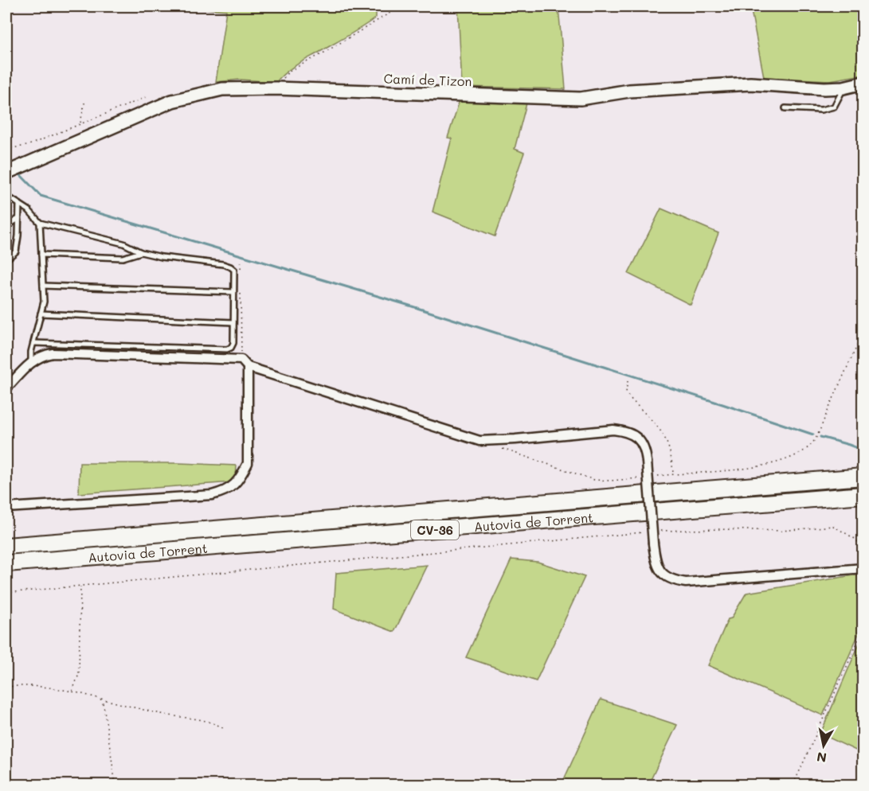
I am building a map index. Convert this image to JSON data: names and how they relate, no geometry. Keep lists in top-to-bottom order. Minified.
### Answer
{"streets":{"highway":["Autovia de Torrent","CV-36"],"street":["Camí de Tizon"]},"north":"bottom"}
